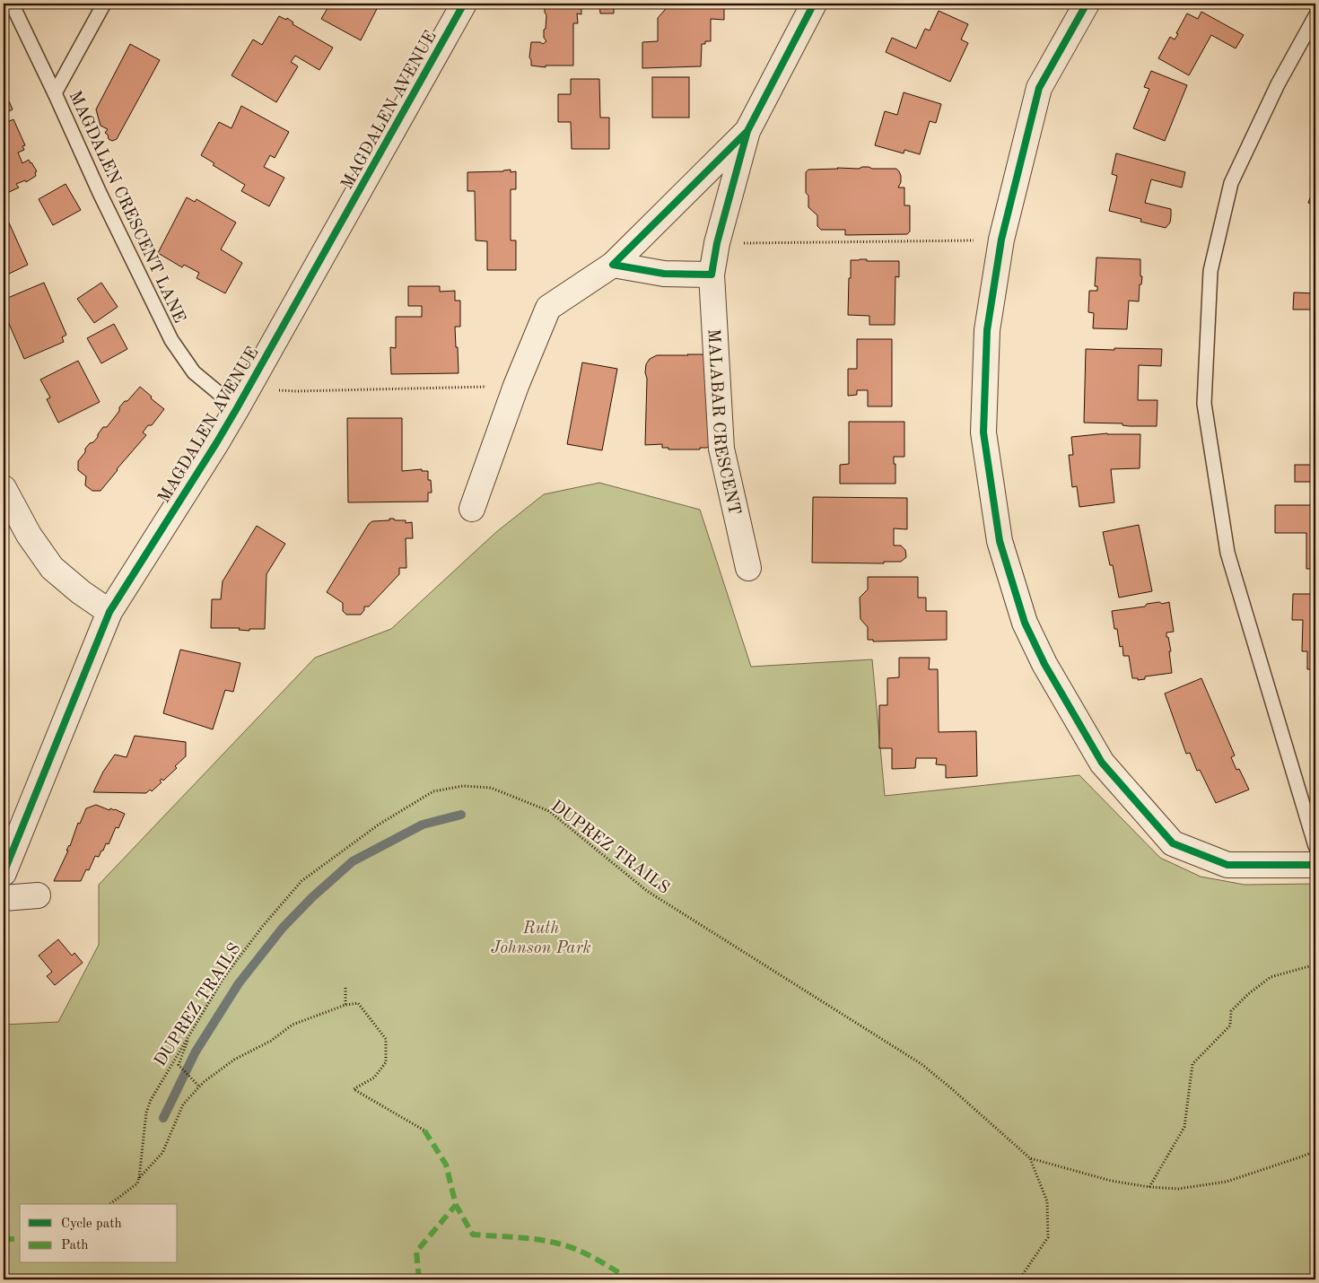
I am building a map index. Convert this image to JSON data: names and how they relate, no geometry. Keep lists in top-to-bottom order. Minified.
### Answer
{"streets":{"street":["MAGDALEN AVENUE","MALABAR CRESCENT"],"lane":["MAGDALEN CRESCENT LANE"],"path":["DUPREZ TRAILS"]},"crossings":[["MAGDALEN AVENUE","MAGDALEN CRESCENT LANE"]],"parks":["Ruth Johnson Park"],"legend":["Cycle path","Path"]}
